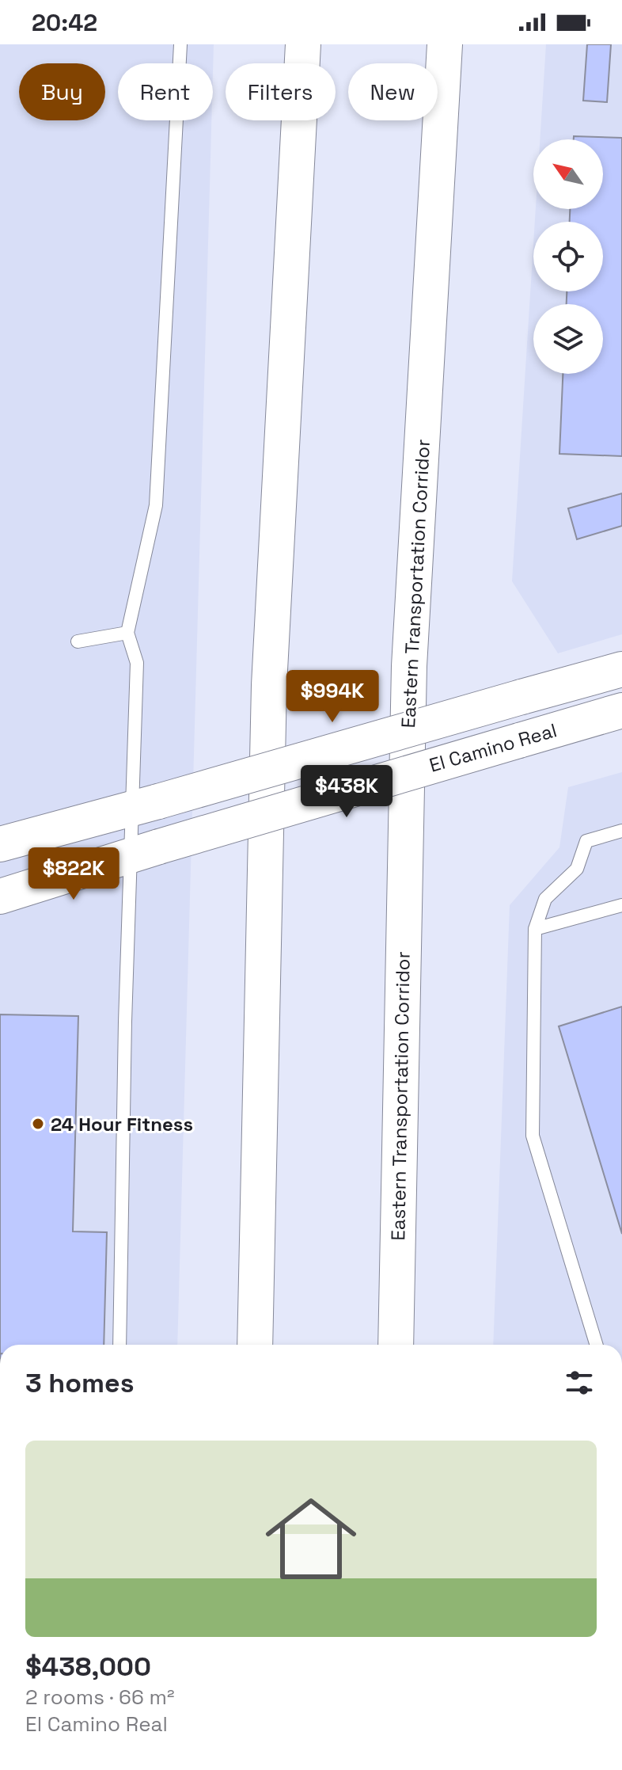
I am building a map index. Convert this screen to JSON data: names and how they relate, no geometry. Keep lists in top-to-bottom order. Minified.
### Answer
{"streets":{"main road":["Eastern Transportation Corridor","El Camino Real"]},"places":["24 Hour Fitness"],"north":"top left","page":{"status":"20:42","chip":["Buy","Rent","Filters","New"],"price":["$994K","$438K","$822K"],"heading":"3 homes","list":[{"name":"$438,000","note":"2 rooms · 66 m² · El Camino Real"}]}}
